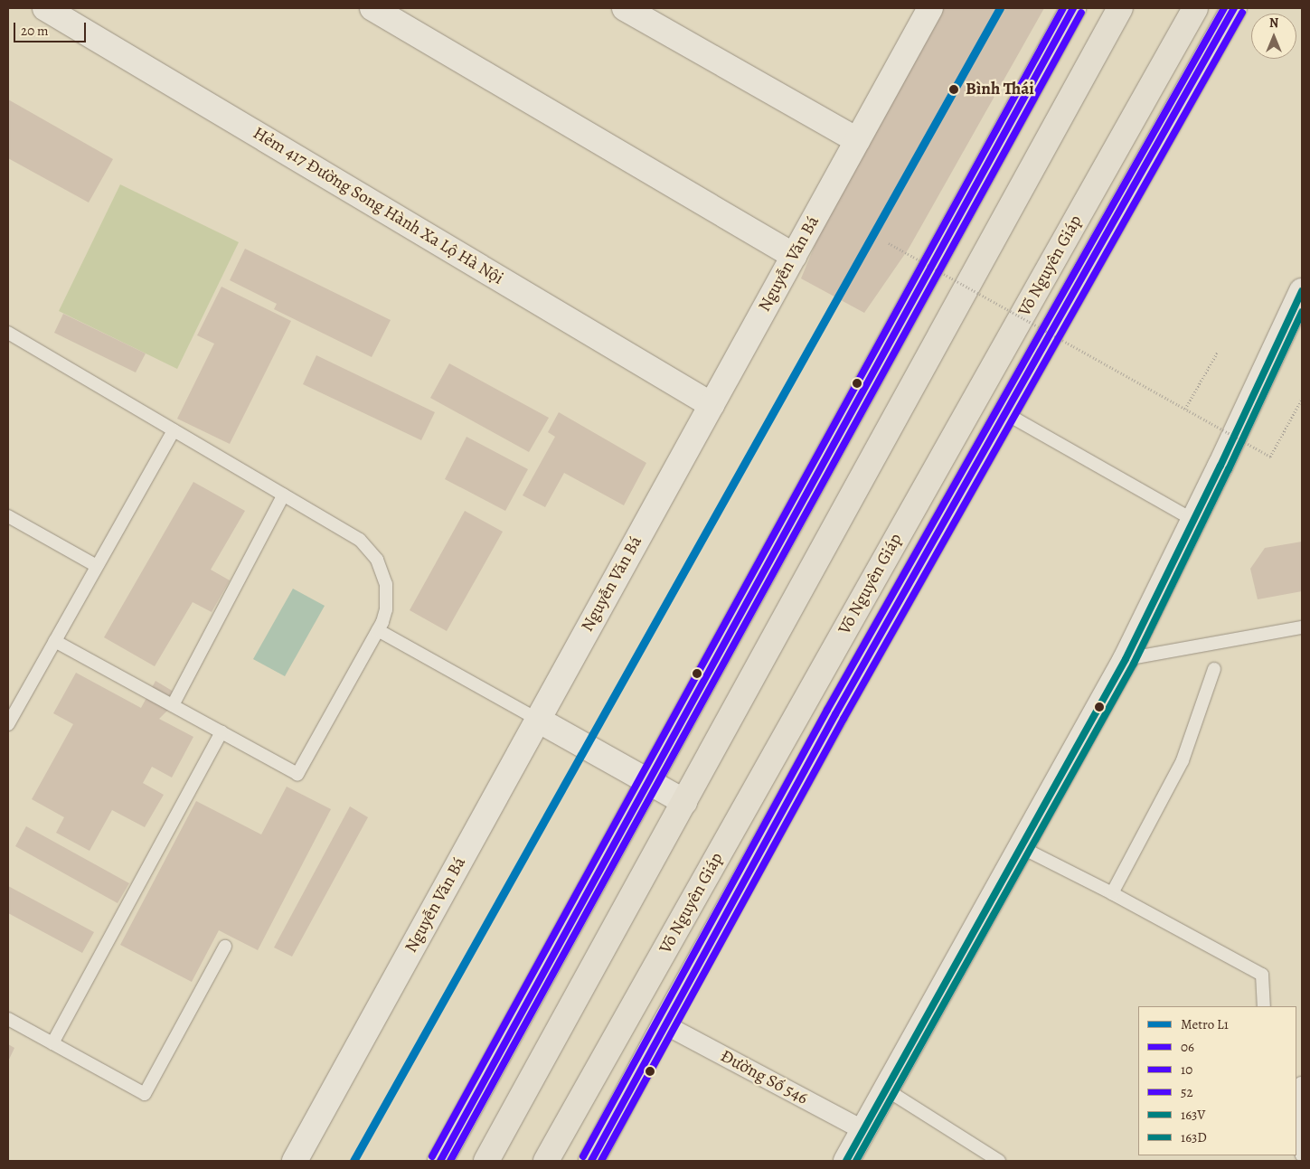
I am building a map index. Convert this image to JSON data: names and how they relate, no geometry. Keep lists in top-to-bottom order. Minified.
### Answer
{"streets":{"highway":["Võ Nguyên Giáp"],"main road":["Hẻm 417 Đường Song Hành Xa Lộ Hà Nội","Nguyễn Văn Bá"],"street":["Đường Số 546"]},"crossings":[["Hẻm 417 Đường Song Hành Xa Lộ Hà Nội","Nguyễn Văn Bá"],["Võ Nguyên Giáp","Đường Số 546"]],"places":["Bình Thái"],"lines":["metro line L1","transit line 06","transit line 52","transit line 10","transit line 163V","transit line 163D"],"legend":["Metro L1","06","10","52","163V","163D"],"scale_bar":"20 m","north":"top"}
